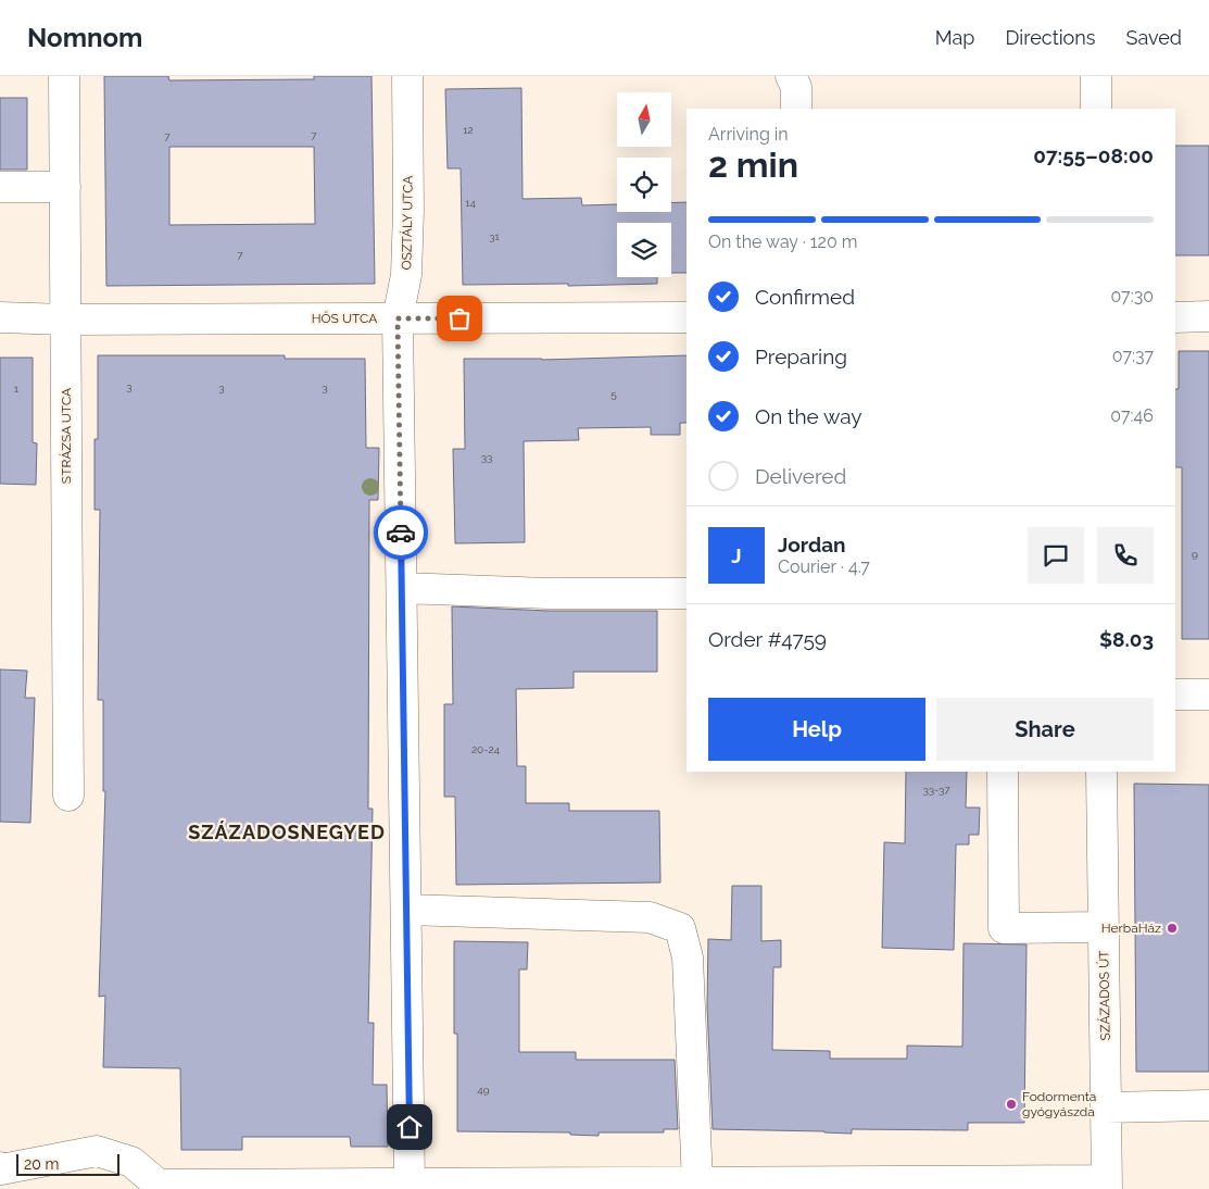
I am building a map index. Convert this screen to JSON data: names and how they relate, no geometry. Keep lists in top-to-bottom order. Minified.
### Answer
{"streets":{"street":["OSZTÁLY UTCA","HŐS UTCA","STRÁZSA UTCA","SZÁZADOS ÚT"]},"crossings":[["OSZTÁLY UTCA","HŐS UTCA"],["HŐS UTCA","STRÁZSA UTCA"]],"districts":["SZÁZADOSNEGYED"],"places":["HerbaHáz","Fodormenta gyógyászda"],"house_numbers":["12","7","7","14","31","7","3","3","3","1","5","33","9","20-24","33-37","49"],"scale_bar":"20 m","north":"top","page":{"header":"Nomnom","nav":["Map","Directions","Saved"],"heading":["2 min","Arriving in","07:55–08:00"],"panel":["Jordan","Courier · 4.7","Order #4759","$8.03"],"bar":"On the way · 120 m","list":[["Confirmed","07:30"],["Preparing","07:37"],["On the way","07:46"],"Delivered"],"round":"J","buttons":["Help","Share"],"scale":"20 m"}}
